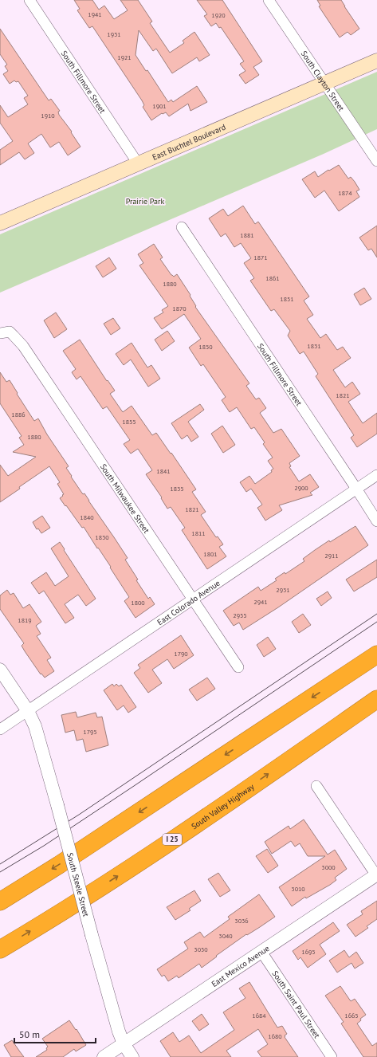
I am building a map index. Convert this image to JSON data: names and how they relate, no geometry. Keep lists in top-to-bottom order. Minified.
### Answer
{"streets":{"highway":["South Valley Highway","I 25"],"main road":["East Buchtel Boulevard"],"street":["South Clayton Street","South Fillmore Street","South Milwaukee Street","East Colorado Avenue","South Steele Street","East Mexico Avenue","South Saint Paul Street"]},"crossings":[["South Clayton Street","East Buchtel Boulevard"],["South Fillmore Street","East Buchtel Boulevard"],["South Fillmore Street","East Colorado Avenue"],["South Milwaukee Street","East Colorado Avenue"],["East Colorado Avenue","South Steele Street"],["South Steele Street","East Mexico Avenue"],["East Mexico Avenue","South Saint Paul Street"]],"parks":["Prairie Park"],"house_numbers":["1941","1920","1931","1921","1901","1910","1874","1881","1871","1861","1880","1851","1870","1831","1850","1821","1886","1855","1880","1841","2900","1835","1821","1840","1811","1830","1801","2911","2931","2941","1800","2955","1819","1790","1795","3000","3010","3036","3040","3050","1695","1684","1665","1680"],"scale_bar":"50 m"}
